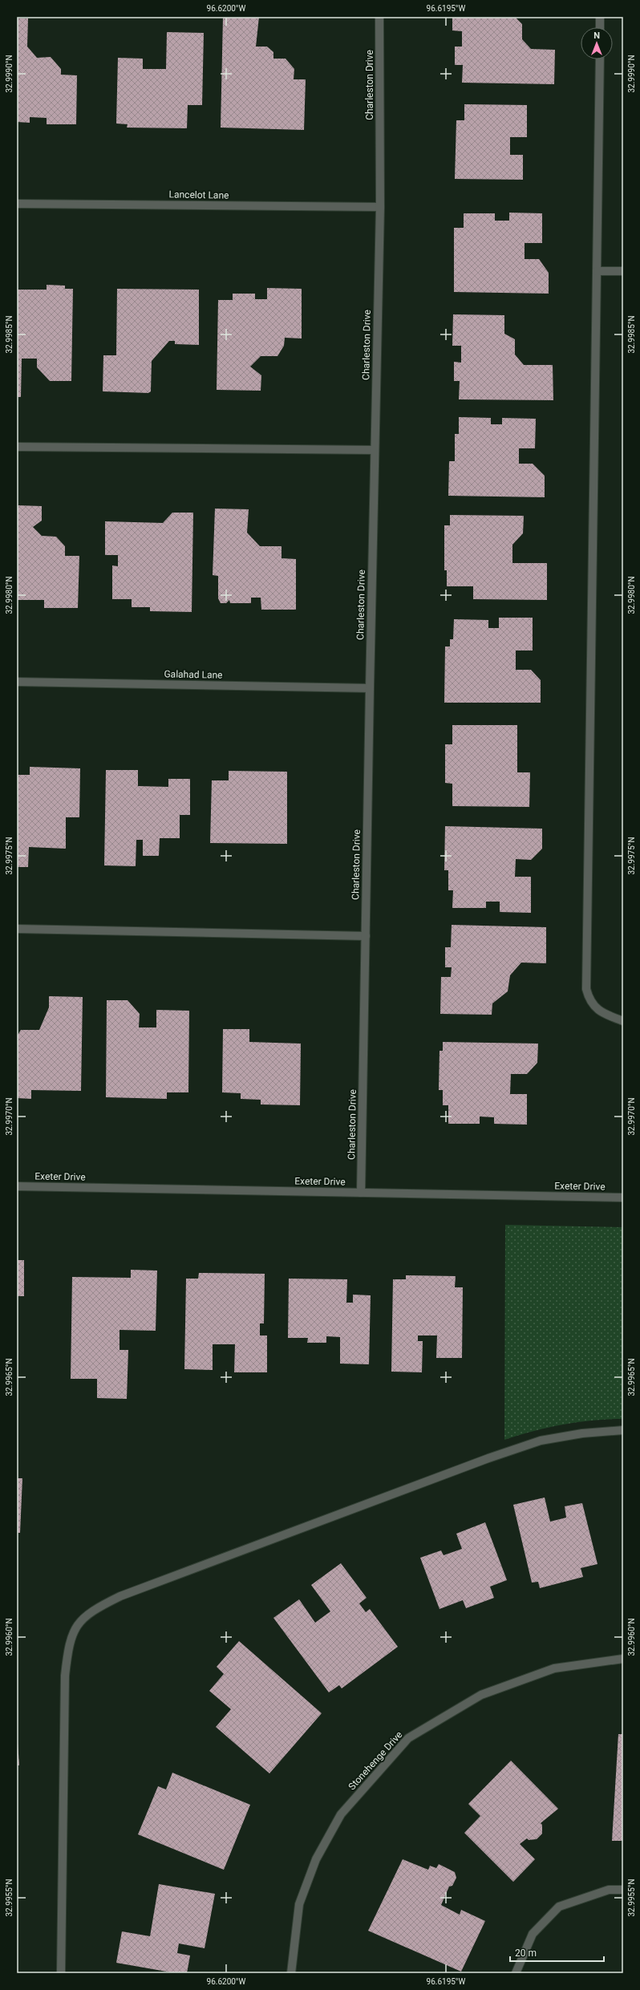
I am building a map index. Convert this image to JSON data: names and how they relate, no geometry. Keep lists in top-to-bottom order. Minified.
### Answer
{"streets":{"street":["Charleston Drive","Lancelot Lane","Galahad Lane","Exeter Drive","Stonehenge Drive"]},"crossings":[["Charleston Drive","Lancelot Lane"],["Charleston Drive","Galahad Lane"],["Charleston Drive","Exeter Drive"]],"scale_bar":"20 m","north":"top","coordinates":["96.6200°W","96.6195°W","32.9990°N","32.9985°N","32.9980°N","32.9975°N","32.9970°N","32.9965°N","32.9960°N","32.9955°N"]}
